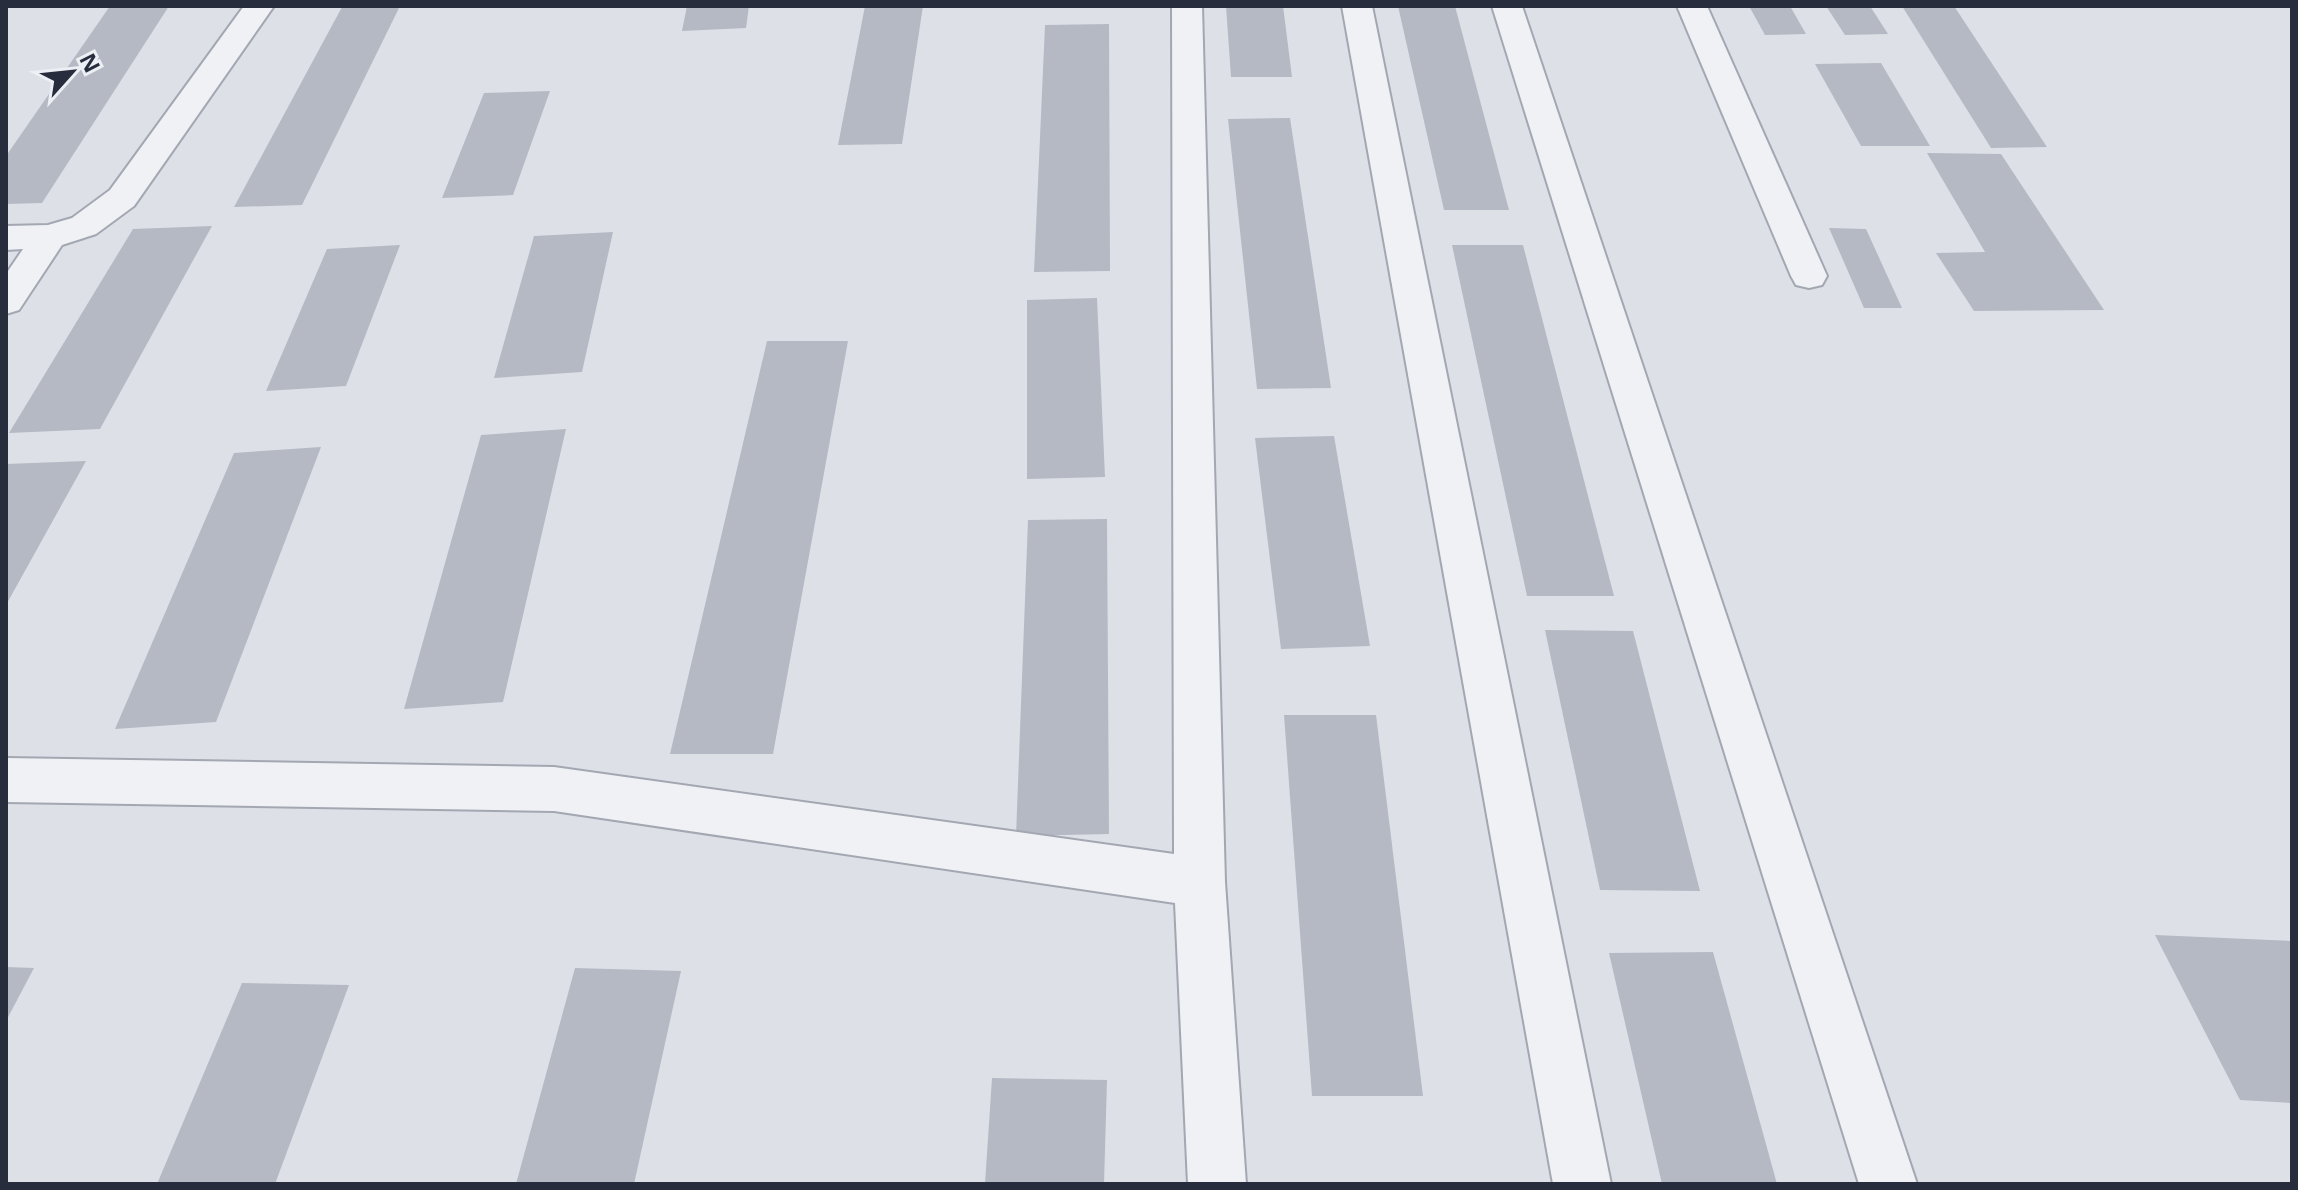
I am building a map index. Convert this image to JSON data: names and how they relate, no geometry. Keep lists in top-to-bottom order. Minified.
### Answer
{"north":"top right"}
